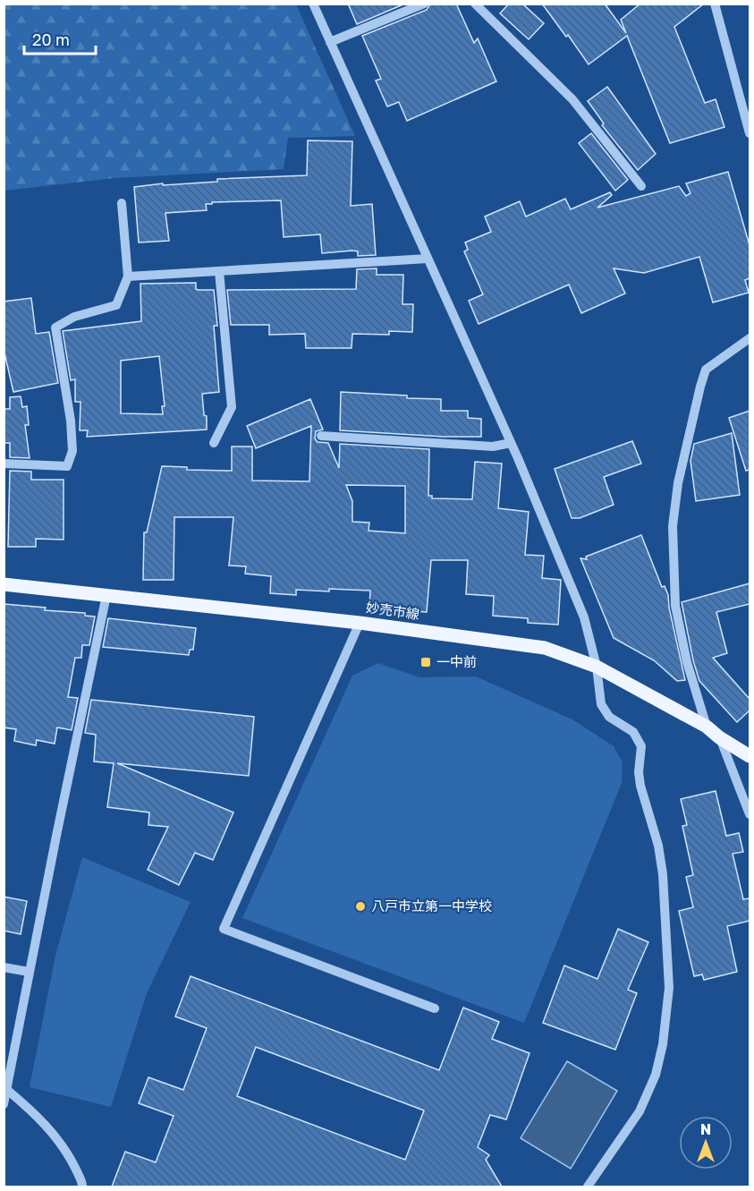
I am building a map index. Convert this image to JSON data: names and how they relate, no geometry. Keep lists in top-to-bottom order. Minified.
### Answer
{"streets":{"main road":["妙売市線"]},"places":{"transit":["一中前"],"other":["八戸市立第一中学校"]},"scale_bar":"20 m","north":"top"}
